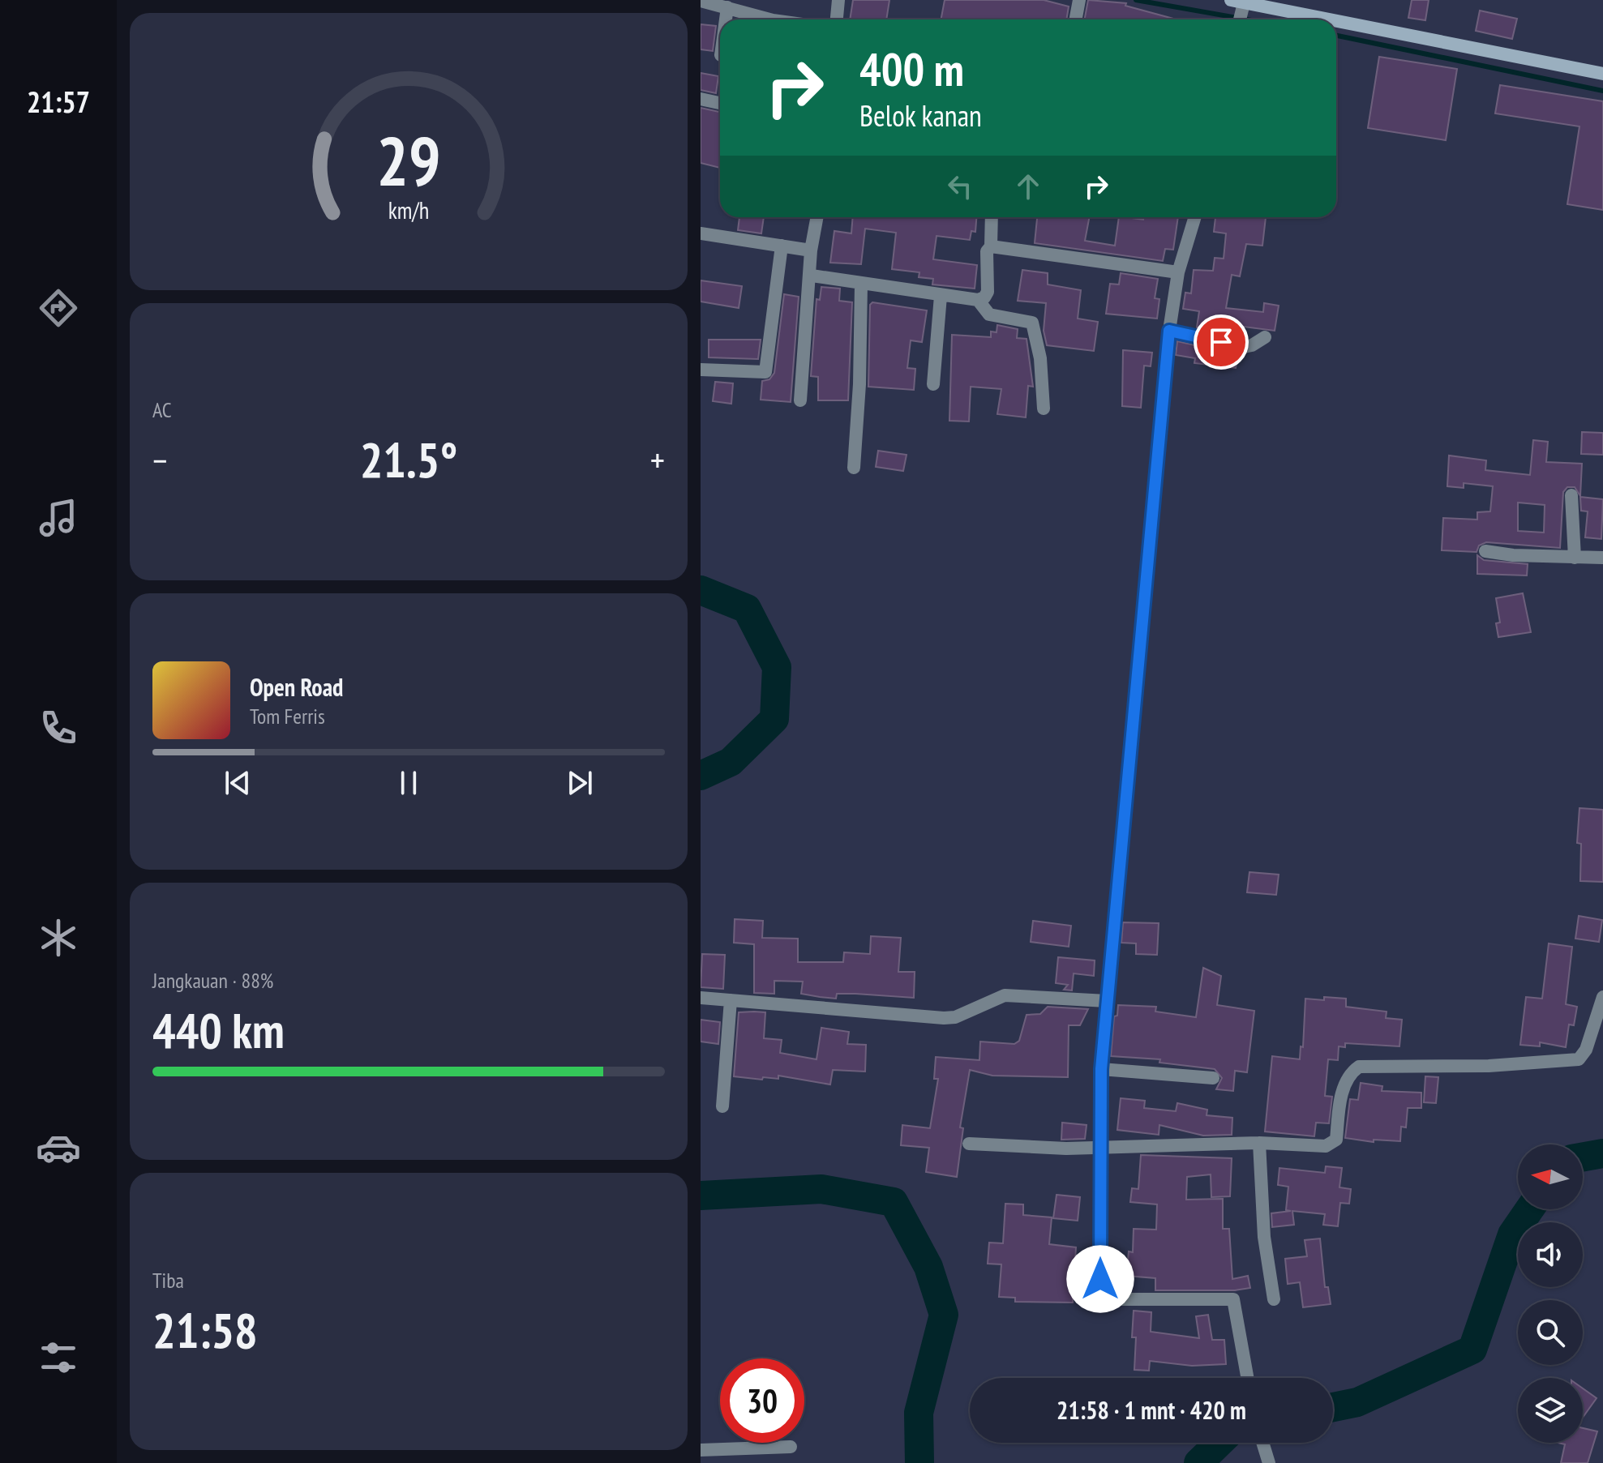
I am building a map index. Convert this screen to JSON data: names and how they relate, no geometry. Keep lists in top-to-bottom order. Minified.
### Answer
{"north":"left","page":{"tabs":"21:57","turn":["400 m","Belok kanan"],"tile":["AC",["Jangkauan · 88%","440 km"],["Tiba","21:58"]],"heat":["−","21.5°","+"],"song":["Open Road","Tom Ferris"],"limit":"30","trip":"21:58 · 1 mnt · 420 m","gauge":["29","km/h"]}}
